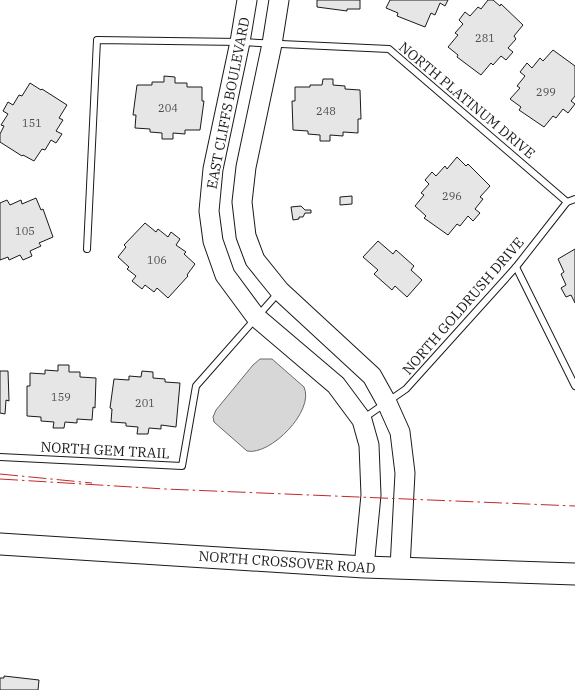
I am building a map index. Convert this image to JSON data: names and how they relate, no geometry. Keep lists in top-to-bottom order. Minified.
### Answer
{"streets":{"main road":["NORTH CROSSOVER ROAD"],"street":["EAST CLIFFS BOULEVARD"],"lane":["NORTH PLATINUM DRIVE","NORTH GOLDRUSH DRIVE","NORTH GEM TRAIL"]},"crossings":[["NORTH PLATINUM DRIVE","EAST CLIFFS BOULEVARD"],["NORTH PLATINUM DRIVE","NORTH GOLDRUSH DRIVE"],["EAST CLIFFS BOULEVARD","NORTH GOLDRUSH DRIVE"],["EAST CLIFFS BOULEVARD","NORTH GEM TRAIL"],["EAST CLIFFS BOULEVARD","NORTH CROSSOVER ROAD"]],"house_numbers":["281","299","204","248","151","296","105","106","159","201"]}
